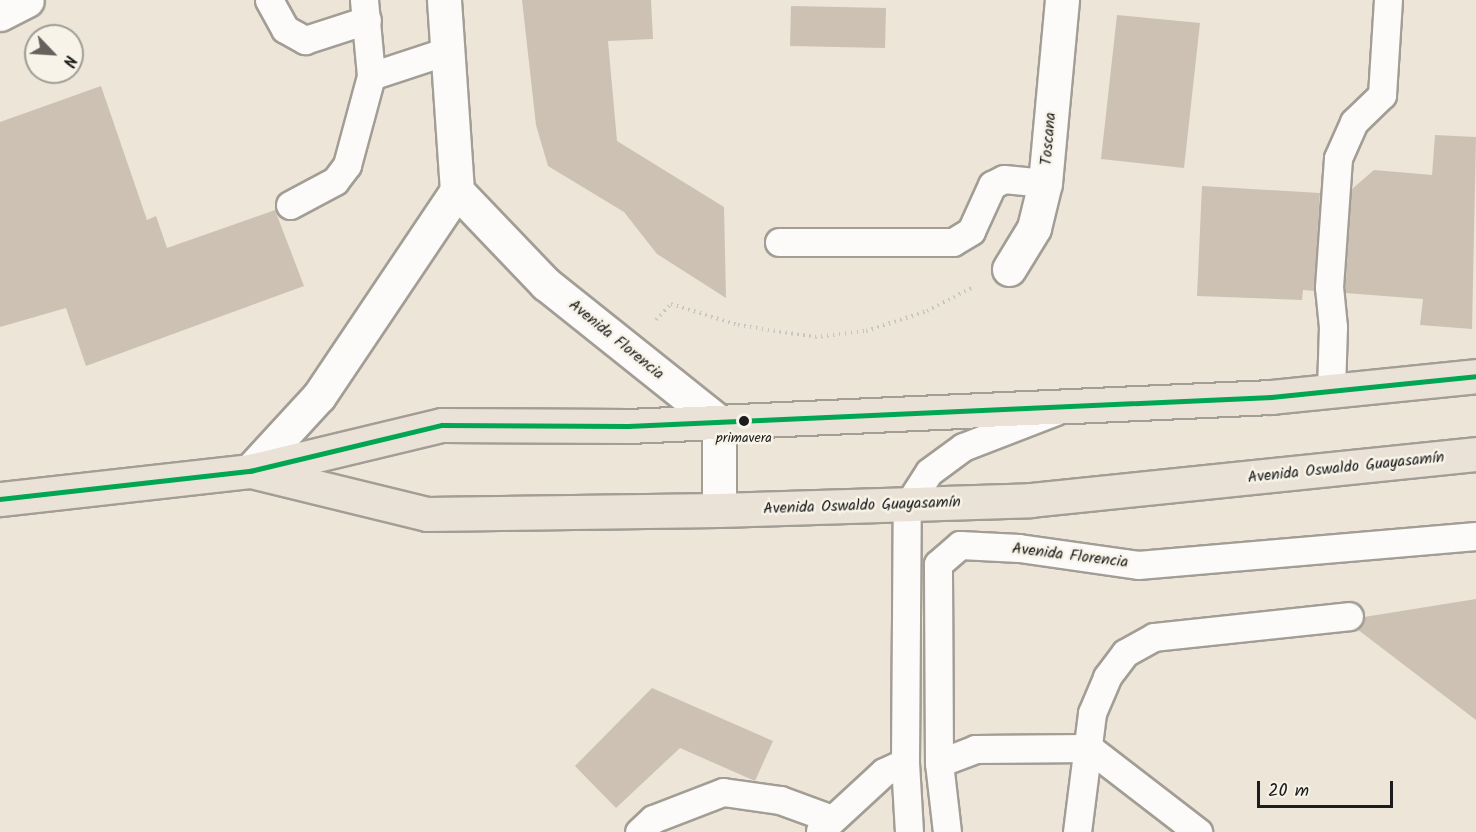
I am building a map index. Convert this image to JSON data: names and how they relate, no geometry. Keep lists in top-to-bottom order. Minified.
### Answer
{"streets":{"main road":["Avenida Oswaldo Guayasamín"],"street":["Toscana","Avenida Florencia"]},"crossings":[["Avenida Florencia","Avenida Oswaldo Guayasamín"]],"places":["primavera"],"scale_bar":"20 m","north":"bottom right"}
